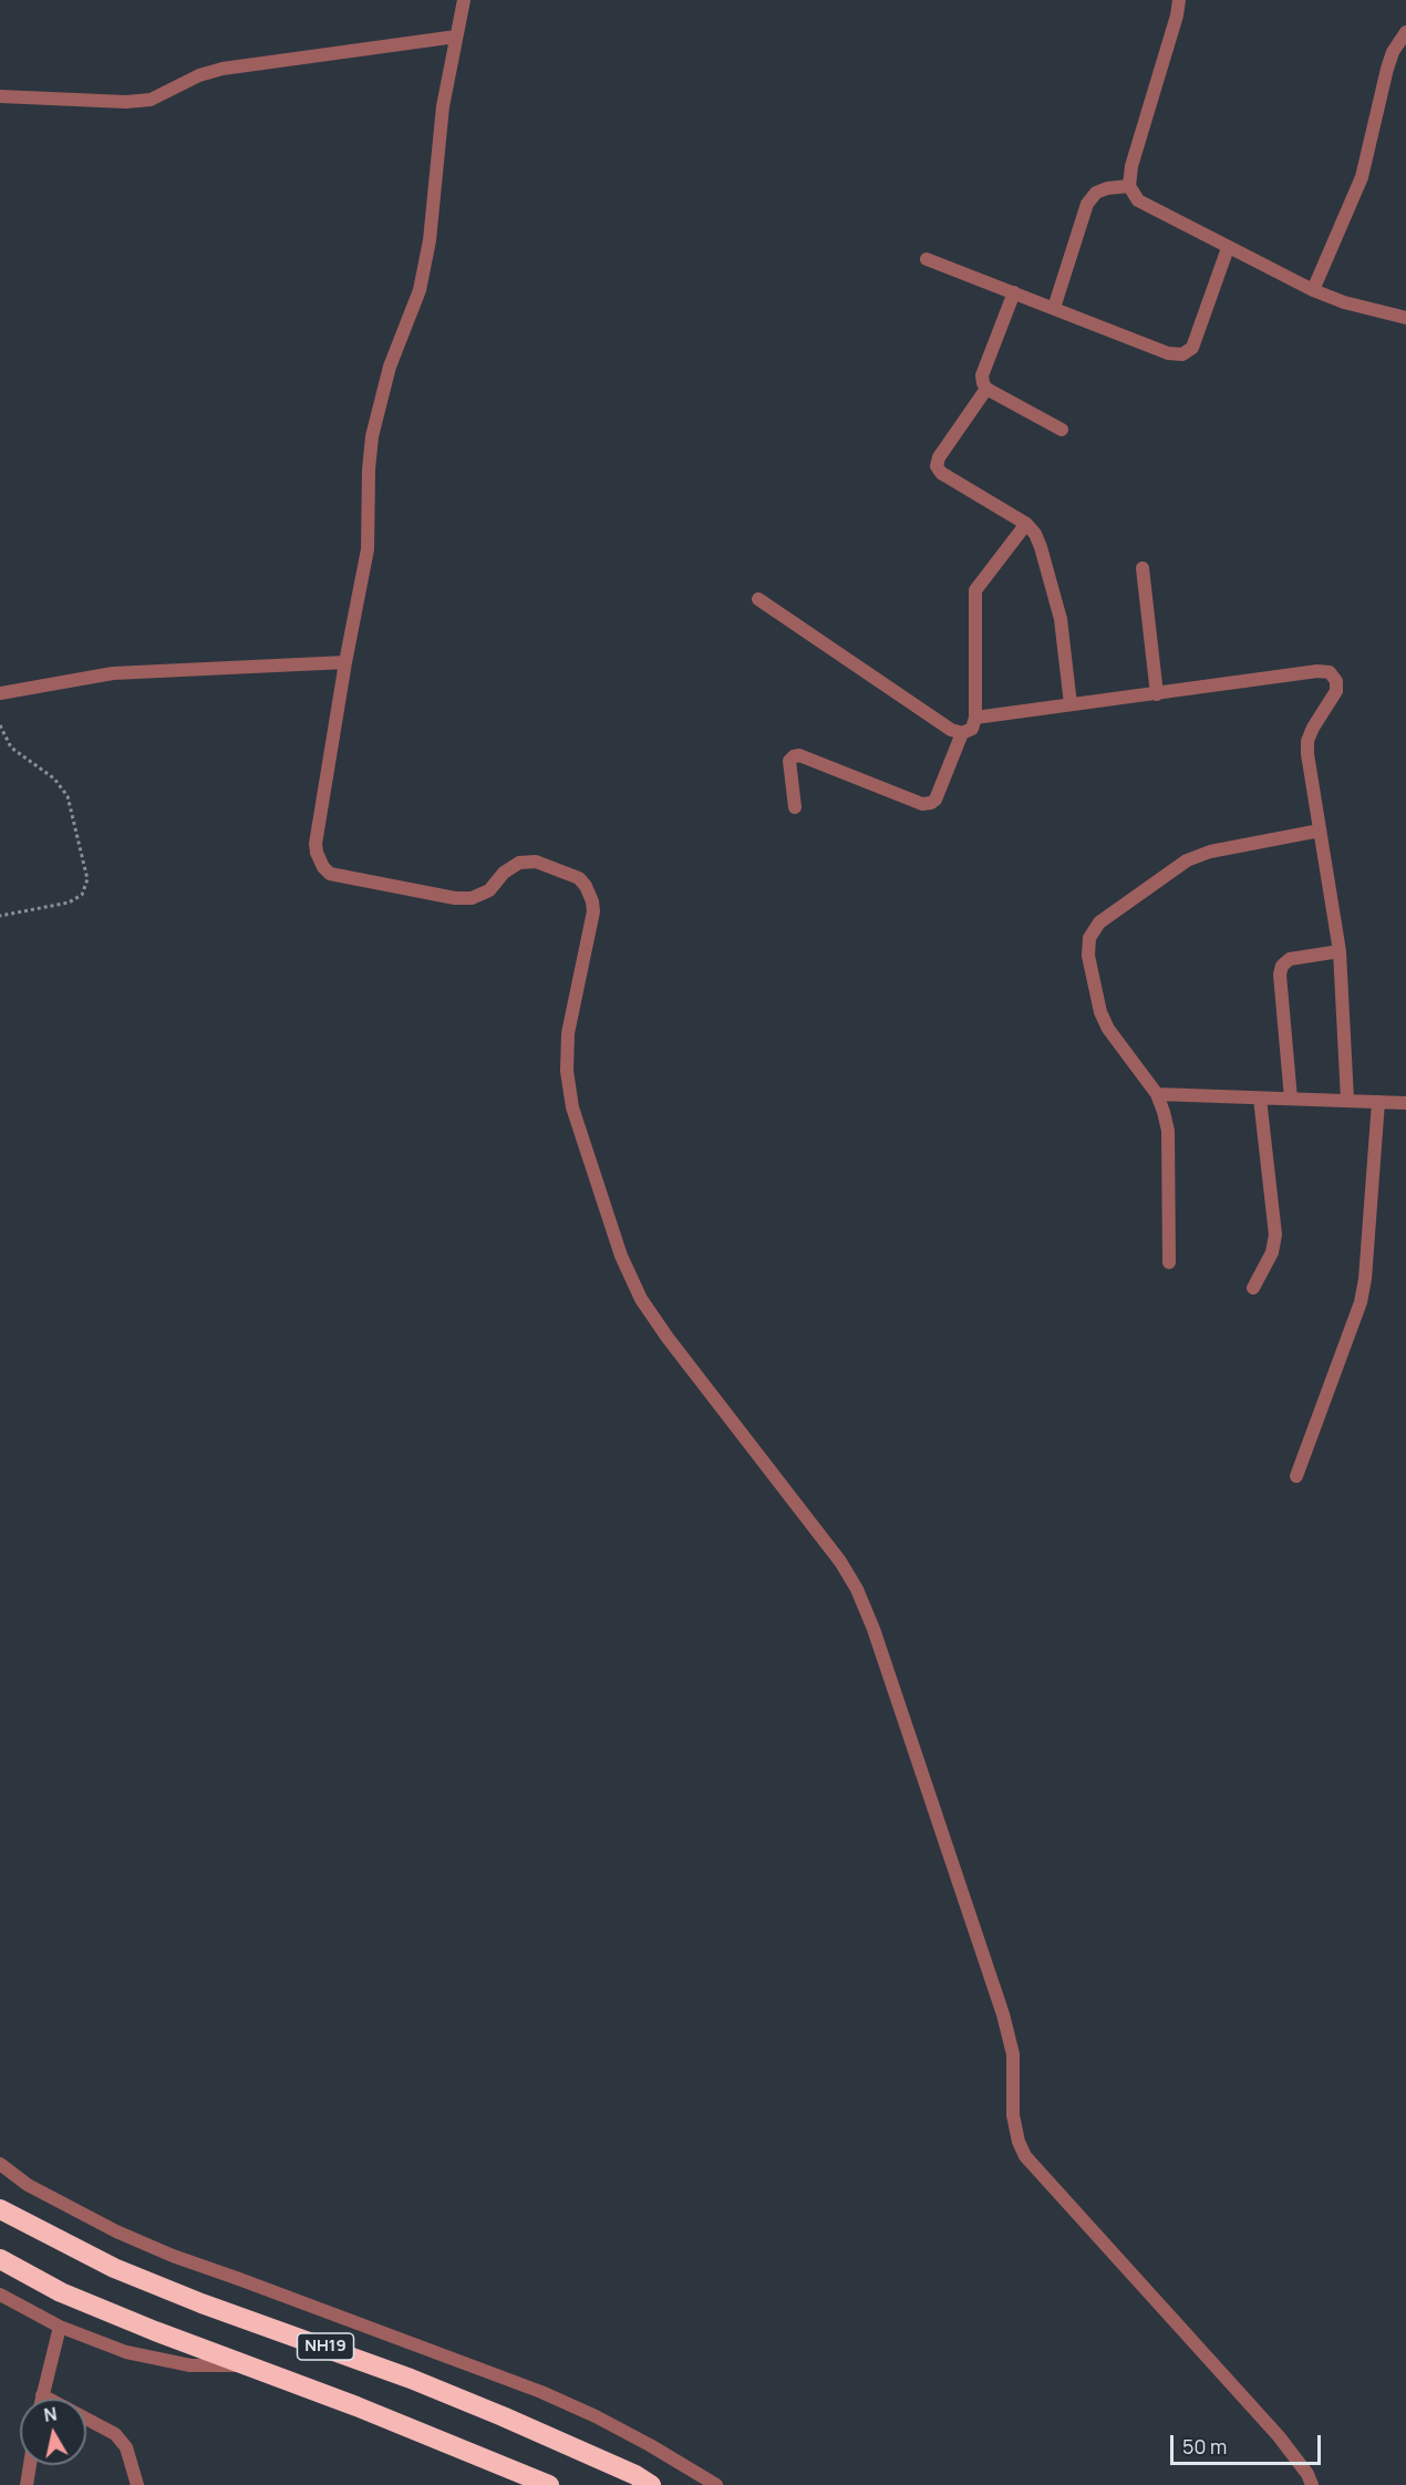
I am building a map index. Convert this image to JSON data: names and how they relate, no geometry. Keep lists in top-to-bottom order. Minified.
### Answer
{"streets":{"highway":["NH19"]},"scale_bar":"50 m","north":"top"}
